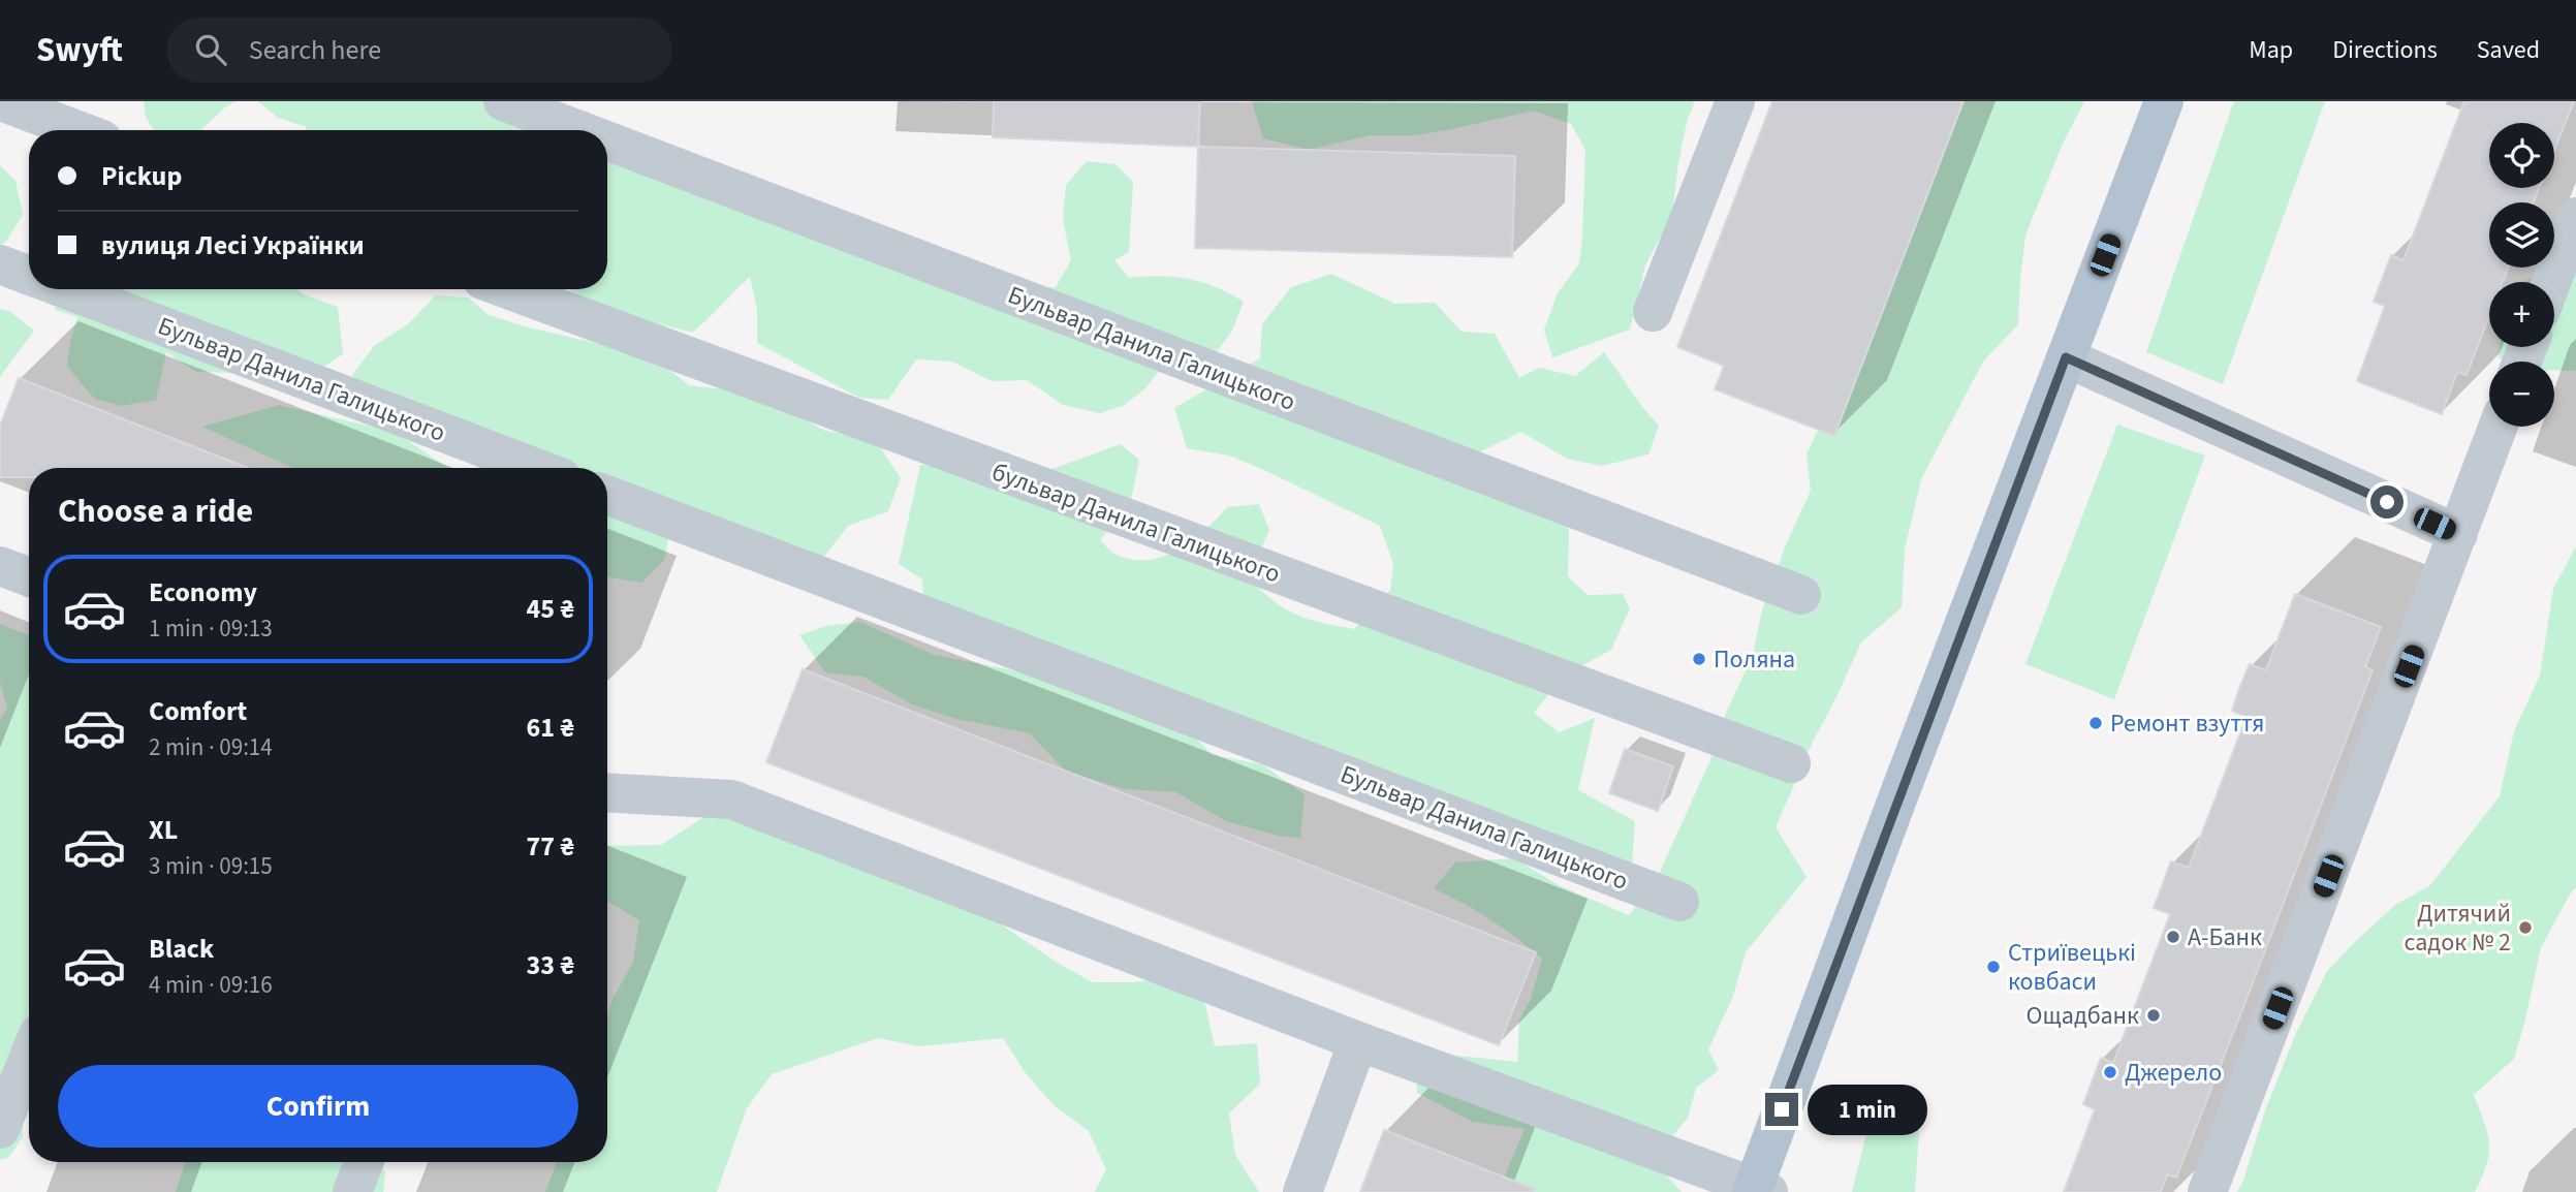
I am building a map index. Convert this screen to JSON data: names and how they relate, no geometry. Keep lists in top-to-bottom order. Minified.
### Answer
{"streets":{"street":["Бульвар Данила Галицького","бульвар Данила Галицького"]},"places":["Поляна","Ремонт взуття","Дитячий садок № 2","А-Банк","Стриївецькі ковбаси","Ощадбанк","Джерело"],"page":{"header":"Swyft","search":"Search here","nav":["Map","Directions","Saved"],"map_buttons":["+","−"],"banner":["Pickup","вулиця Лесі Українки"],"heading":"Choose a ride","list":[{"name":"Economy","note":"1 min · 09:13","value":"45 ₴"},{"name":"Comfort","note":"2 min · 09:14","value":"61 ₴"},{"name":"XL","note":"3 min · 09:15","value":"77 ₴"},{"name":"Black","note":"4 min · 09:16","value":"33 ₴"}],"buttons":"Confirm","bubble":"1 min"}}
